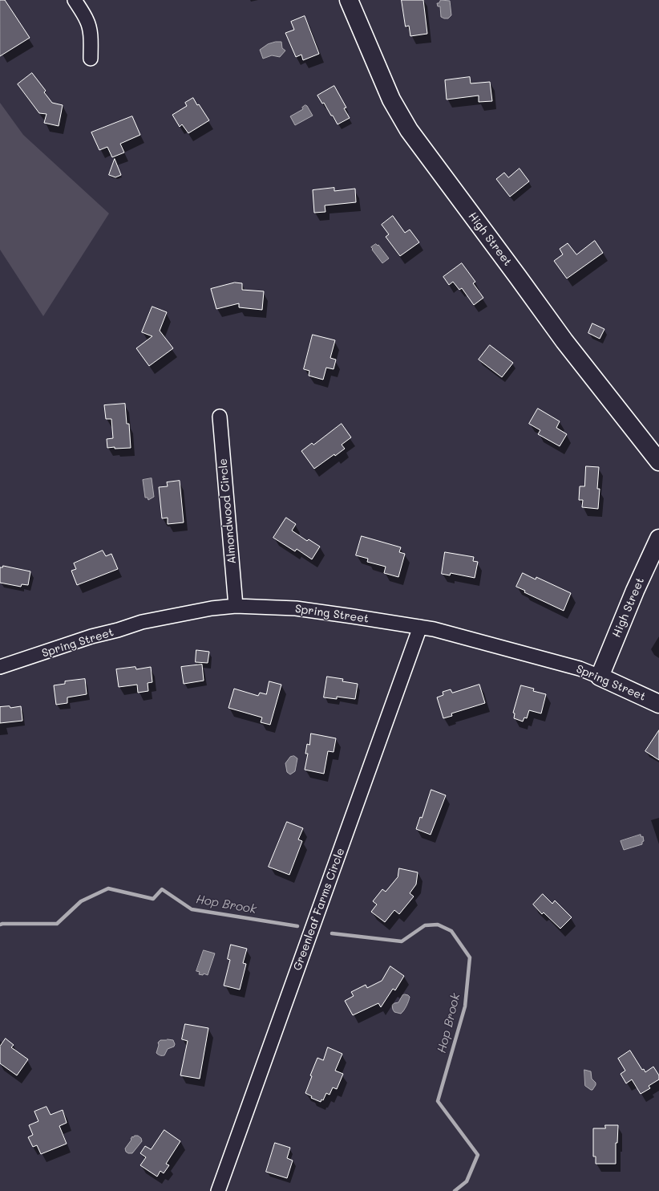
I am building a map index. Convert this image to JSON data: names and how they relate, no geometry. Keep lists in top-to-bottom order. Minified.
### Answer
{"streets":{"street":["High Street","Almondwood Circle","Spring Street","Greenleaf Farms Circle"]},"crossings":[["High Street","Spring Street"],["Almondwood Circle","Spring Street"],["Spring Street","Greenleaf Farms Circle"]],"water":["Hop Brook"]}
